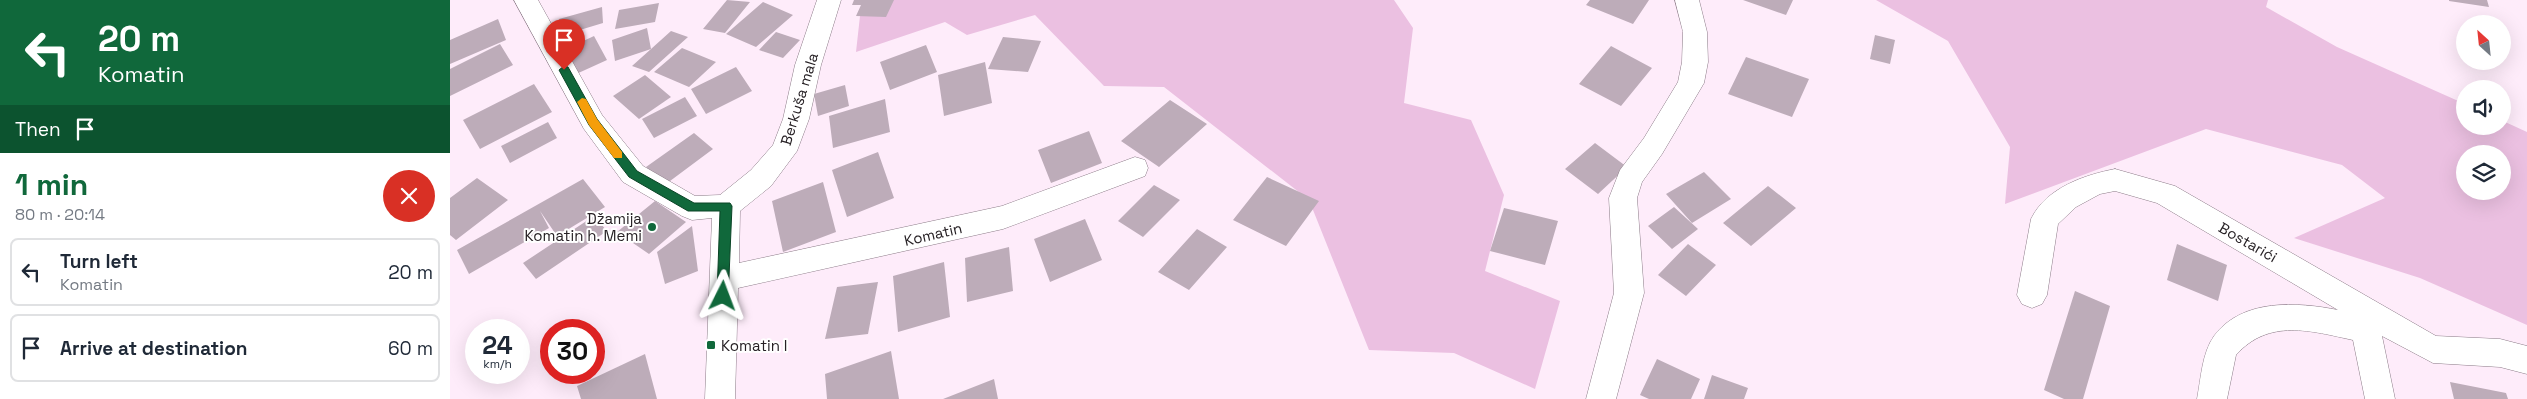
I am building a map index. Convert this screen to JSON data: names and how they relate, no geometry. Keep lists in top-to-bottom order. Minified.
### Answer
{"streets":{"street":["Berkuša mala","Komatin","Bostarići"]},"places":{"other":["Džamija Komatin h. Memi"],"transit":["Komatin I"]},"north":"top left","page":{"turn":["20 m","Komatin"],"then":"Then","heading":["1 min","80 m · 20:14"],"list":[{"name":"Turn left","note":"Komatin","value":"20 m"},{"name":"Arrive at destination","value":"60 m"}],"speed":"24 km/h","limit":"30"}}
